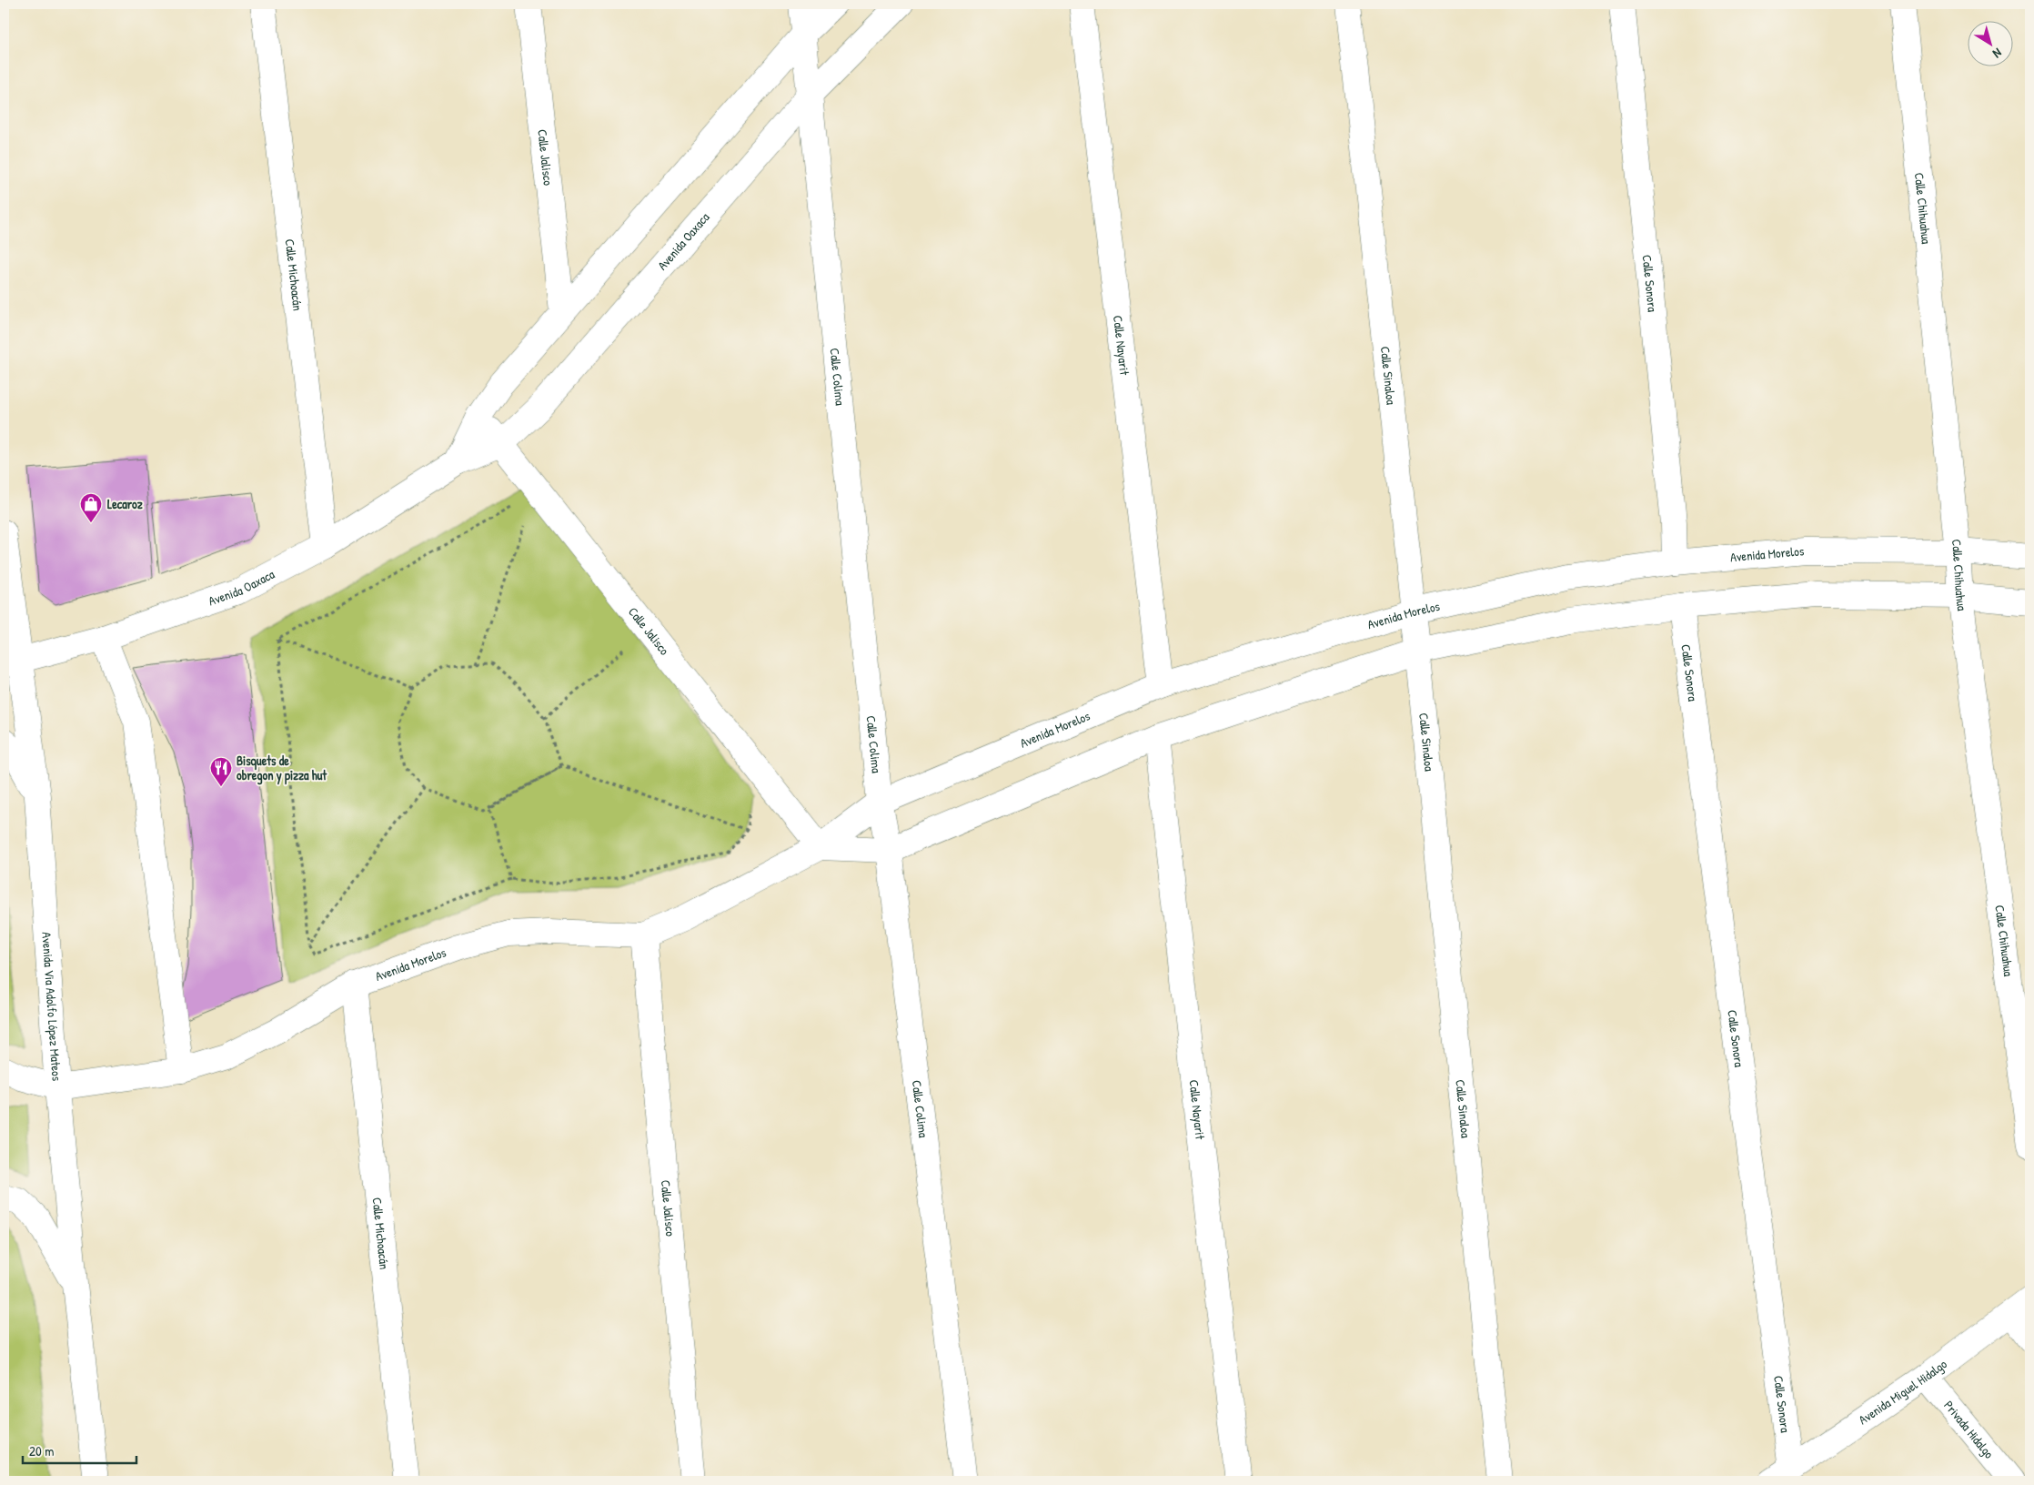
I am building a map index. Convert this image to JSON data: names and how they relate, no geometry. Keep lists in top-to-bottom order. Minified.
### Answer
{"streets":{"street":["Calle Jalisco","Calle Chihuahua","Avenida Oaxaca","Calle Michoacán","Calle Sonora","Calle Nayarit","Calle Sinaloa","Calle Colima","Avenida Morelos","Avenida Via Adolfo López Mateos","Avenida Miguel Hidalgo","Privada Hidalgo"]},"crossings":[["Calle Jalisco","Avenida Oaxaca"],["Calle Jalisco","Avenida Morelos"],["Calle Chihuahua","Avenida Morelos"],["Avenida Oaxaca","Calle Michoacán"],["Avenida Oaxaca","Calle Colima"],["Avenida Oaxaca","Avenida Via Adolfo López Mateos"],["Calle Michoacán","Avenida Morelos"],["Calle Sonora","Avenida Morelos"],["Calle Sonora","Avenida Miguel Hidalgo"],["Calle Nayarit","Avenida Morelos"],["Calle Sinaloa","Avenida Morelos"],["Calle Colima","Avenida Morelos"],["Avenida Morelos","Avenida Via Adolfo López Mateos"],["Avenida Miguel Hidalgo","Privada Hidalgo"]],"places":{"shop":["Lecaroz"],"restaurant":["Bisquets de obregon y pizza hut"]},"scale_bar":"20 m","north":"bottom right"}
